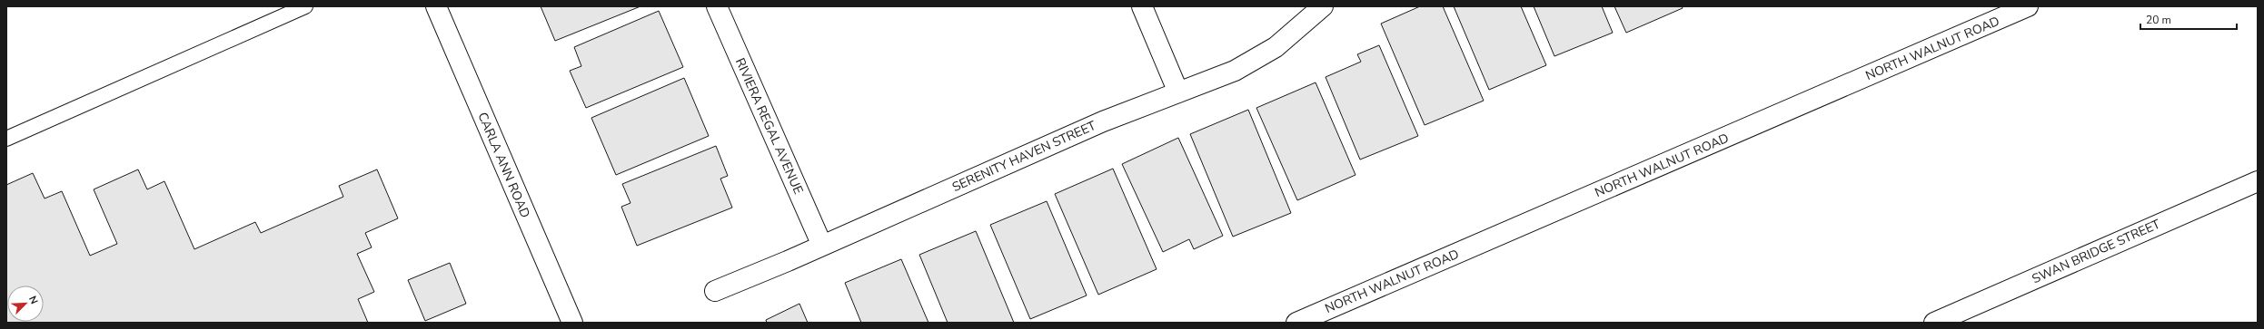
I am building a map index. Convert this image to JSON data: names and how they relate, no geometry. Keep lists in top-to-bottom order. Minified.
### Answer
{"streets":{"street":["NORTH WALNUT ROAD","RIVIERA REGAL AVENUE","SERENITY HAVEN STREET","CARLA ANN ROAD","SWAN BRIDGE STREET"]},"crossings":[["RIVIERA REGAL AVENUE","SERENITY HAVEN STREET"]],"scale_bar":"20 m","north":"top right"}
